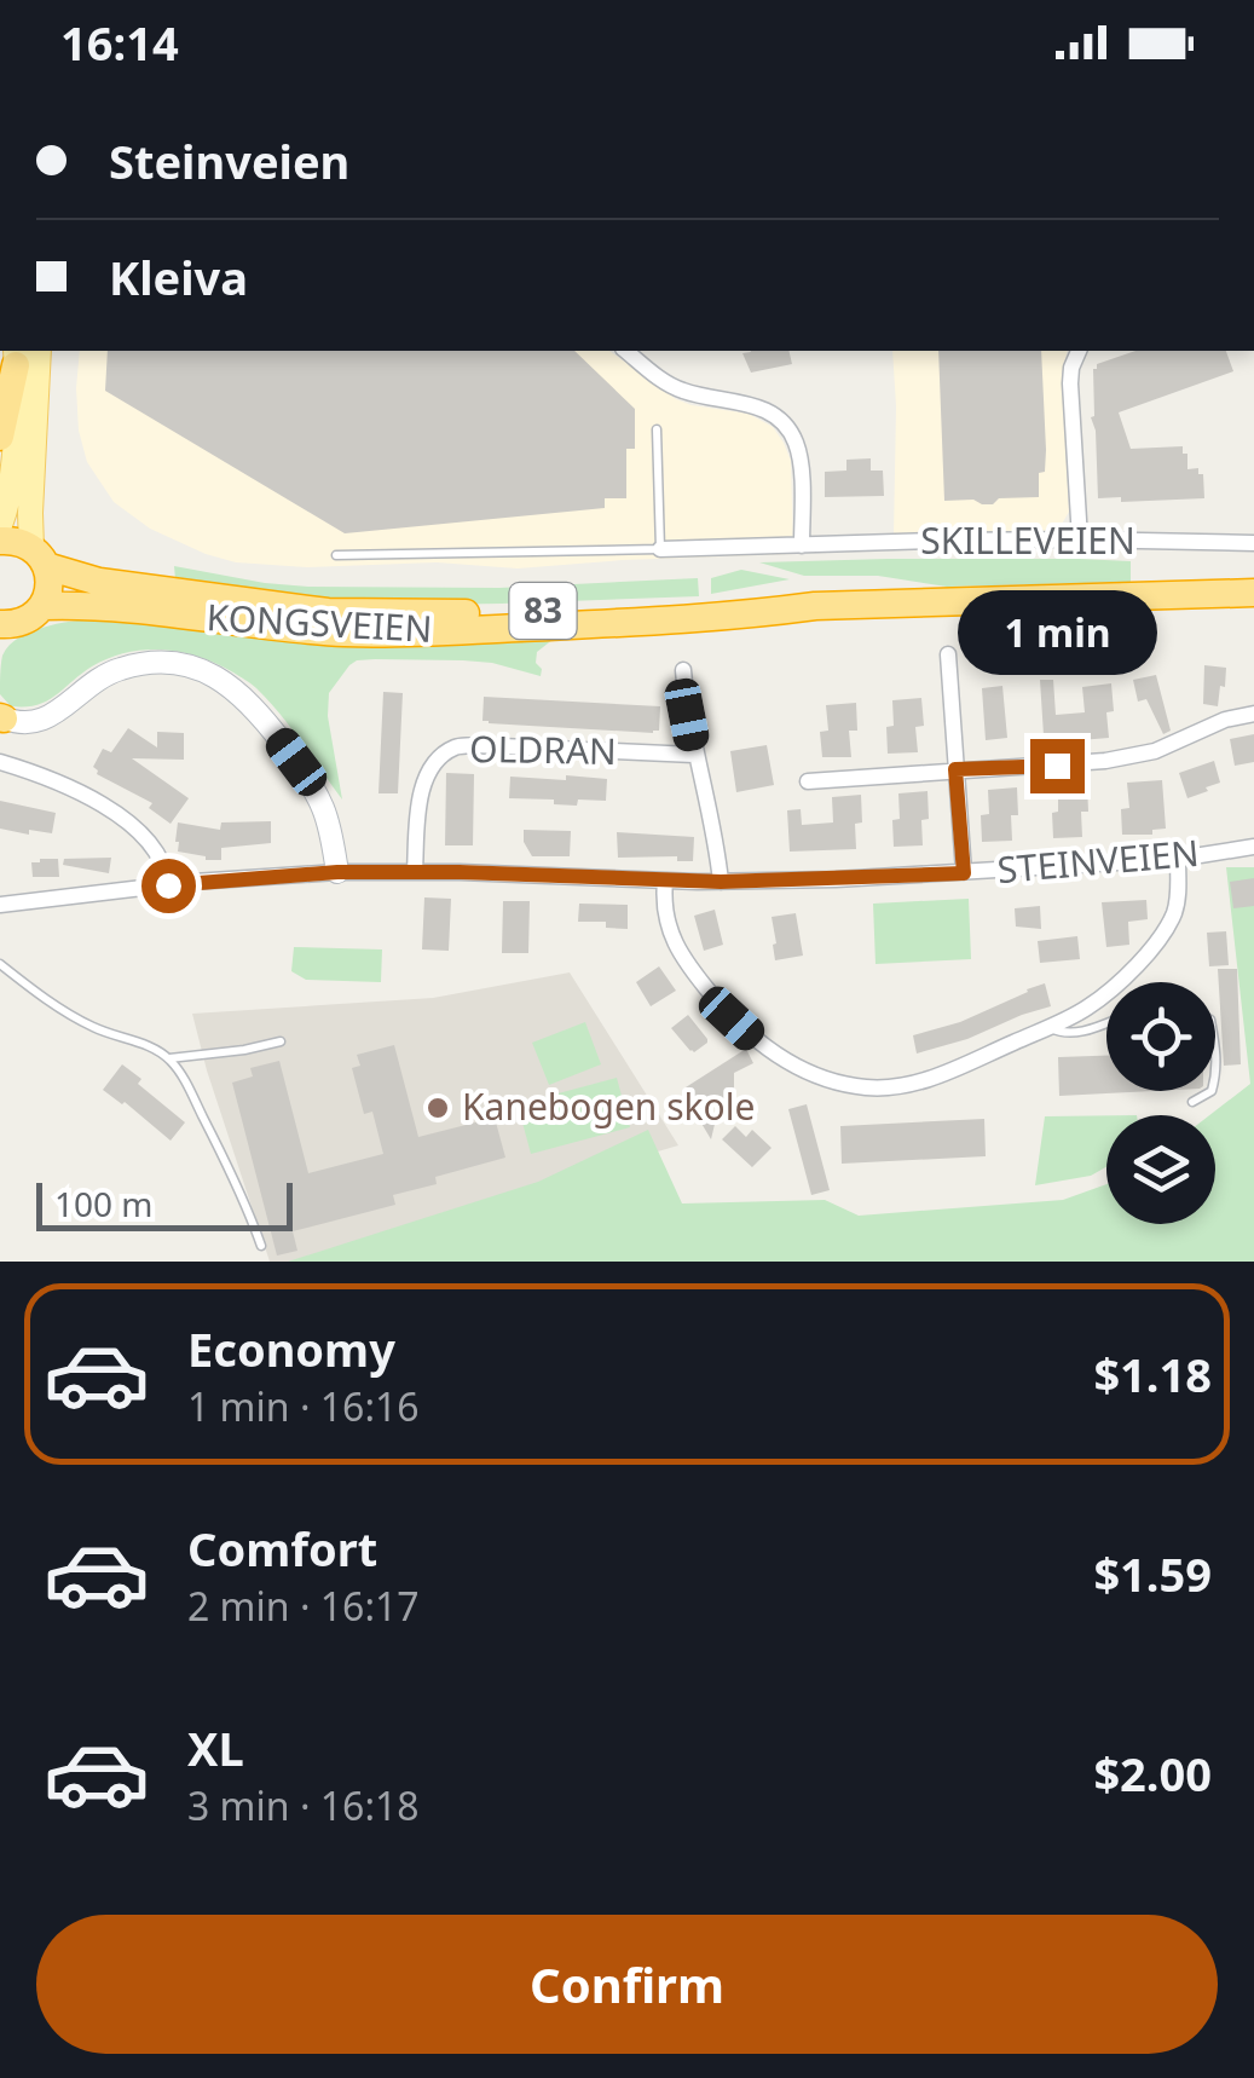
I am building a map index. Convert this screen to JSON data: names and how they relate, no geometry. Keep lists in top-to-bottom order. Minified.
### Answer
{"streets":{"highway":["83","KONGSVEIEN"],"street":["SKILLEVEIEN","OLDRAN","STEINVEIEN"]},"crossings":[["83","KONGSVEIEN"],["OLDRAN","STEINVEIEN"]],"places":["Kanebogen skole"],"scale_bar":"100 m","page":{"status":"16:14","banner":["Steinveien","Kleiva"],"bubble":"1 min","scale":"100 m","list":[{"name":"Economy","note":"1 min · 16:16","value":"$1.18"},{"name":"Comfort","note":"2 min · 16:17","value":"$1.59"},{"name":"XL","note":"3 min · 16:18","value":"$2.00"}],"buttons":"Confirm"}}
